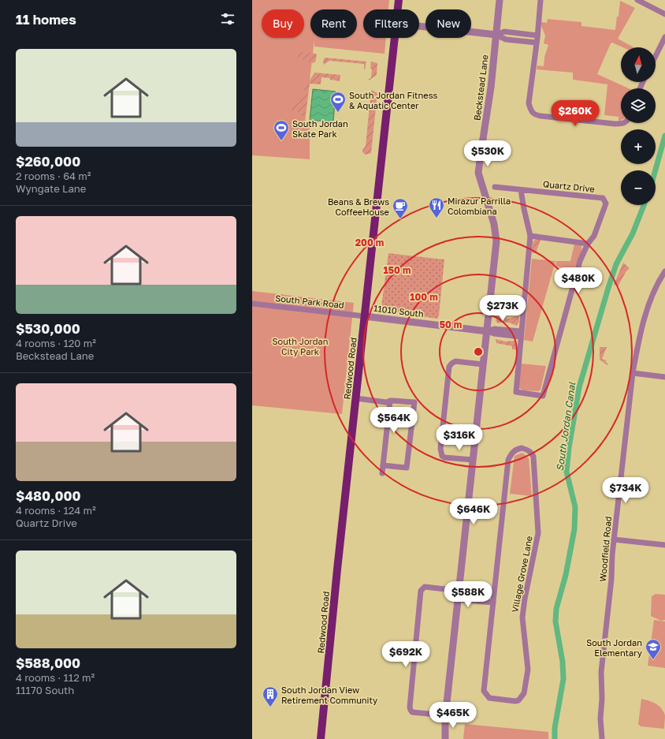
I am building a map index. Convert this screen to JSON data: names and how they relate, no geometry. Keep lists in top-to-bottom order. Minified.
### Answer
{"streets":{"main road":["Redwood Road"],"street":["Beckstead Lane","Quartz Drive","South Park Road","11010 South","Woodfield Road","Village Grove Lane"]},"crossings":[["Beckstead Lane","11010 South"],["Quartz Drive","11010 South"],["South Park Road","11010 South"],["South Park Road","Redwood Road"],["11010 South","Redwood Road"]],"water":["South Jordan Canal"],"parks":["South Jordan City Park"],"places":{"sports":["South Jordan Fitness & Aquatic Center","South Jordan Skate Park"],"restaurant":["Mirazur Parrilla Colombiana"],"cafe":["Beans & Brews CoffeeHouse"],"school or university":["South Jordan Elementary"],"building":["South Jordan View Retirement Community"]},"north":"top","page":{"heading":"11 homes","chip":["Buy","Rent","Filters","New"],"list":[{"name":"$260,000","note":"2 rooms · 64 m² · Wyngate Lane"},{"name":"$530,000","note":"4 rooms · 120 m² · Beckstead Lane"},{"name":"$480,000","note":"4 rooms · 124 m² · Quartz Drive"},{"name":"$588,000","note":"4 rooms · 112 m² · 11170 South"}],"map_buttons":["+","−"],"price":["$260K","$530K","$480K","$273K","$564K","$316K","$734K","$646K","$588K","$692K","$465K"]},"rings":["200 m","150 m","100 m","50 m"]}
